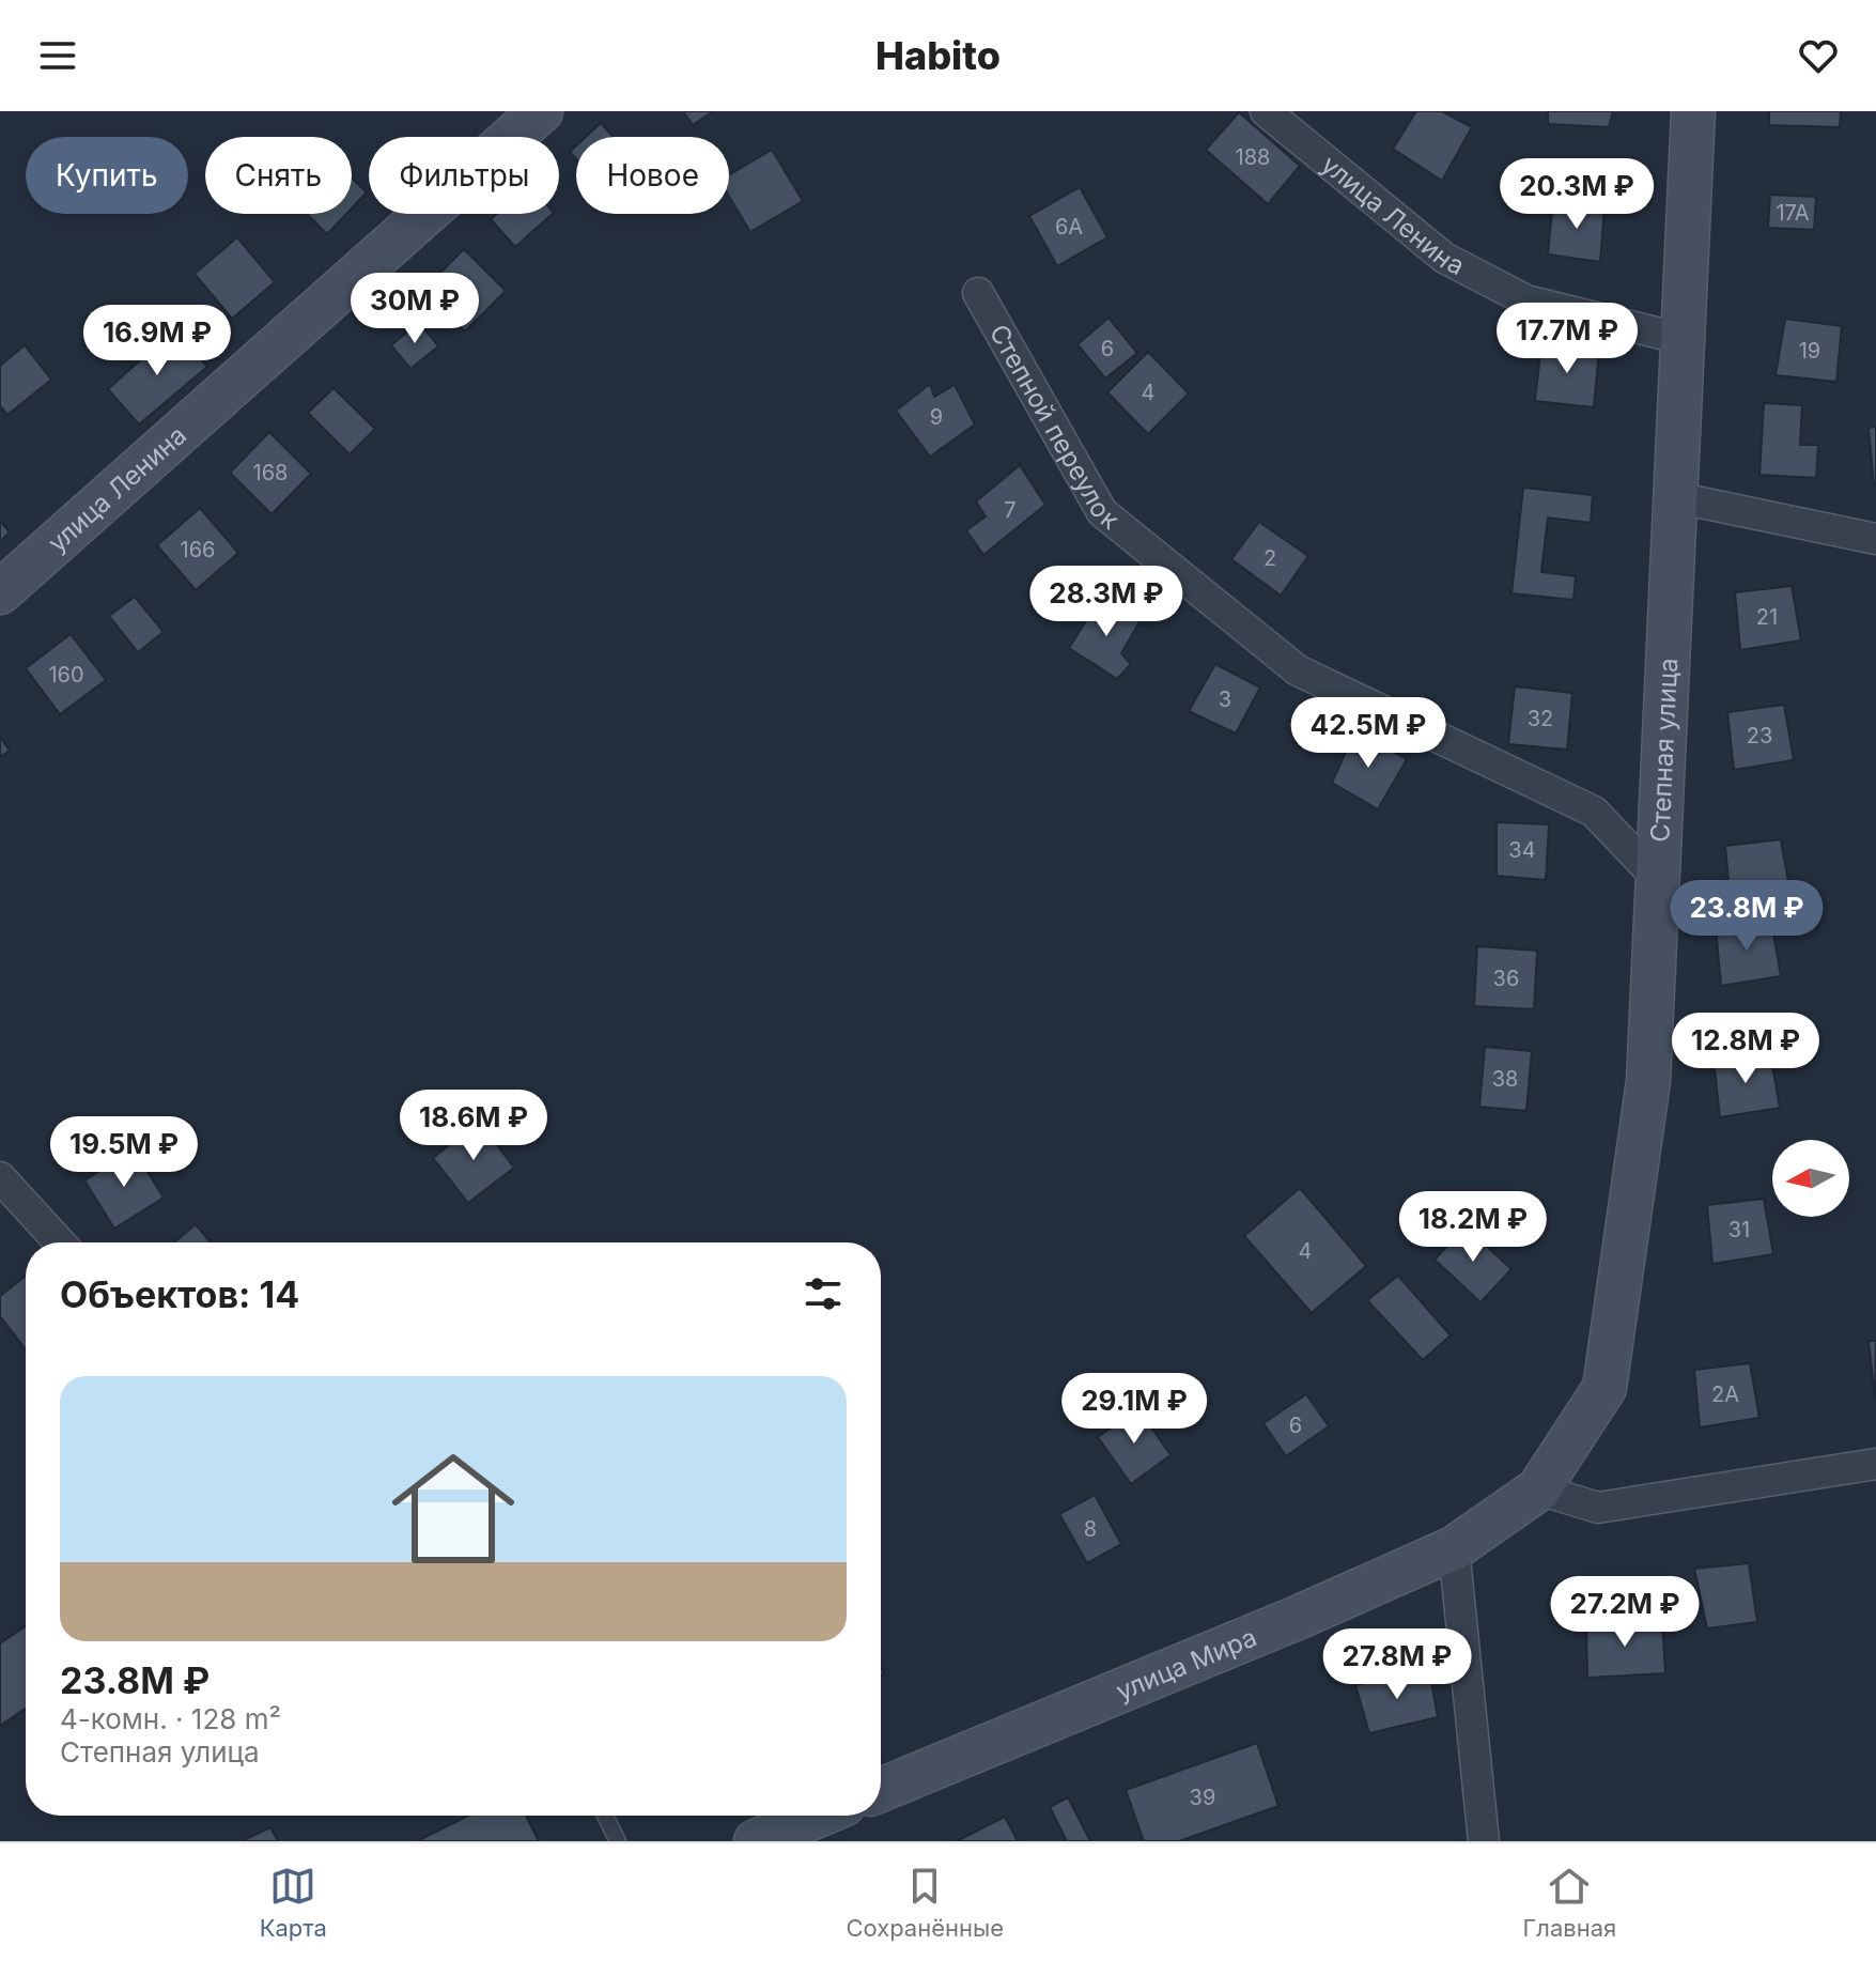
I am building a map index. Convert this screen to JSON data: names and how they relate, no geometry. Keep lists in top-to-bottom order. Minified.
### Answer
{"streets":{"main road":["улица Ленина","Степная улица","улица Мира"],"street":["Степной переулок"]},"crossings":[["улица Ленина","Степная улица"],["Степной переулок","Степная улица"],["Степная улица","улица Мира"]],"house_numbers":["188","17А","6А","6","19","4","9","168","7","166","2","21","160","3","32","23","34","36","38","31","4","2А","6","8","39"],"north":"left","page":{"header":"Habito","chip":["Купить","Снять","Фильтры","Новое"],"price":["20.3M ₽","30M ₽","17.7M ₽","16.9M ₽","28.3M ₽","42.5M ₽","23.8M ₽","12.8M ₽","18.6M ₽","19.5M ₽","18.2M ₽","29.1M ₽","27.2M ₽","27.8M ₽"],"heading":"Объектов: 14","list":[{"name":"23.8M ₽","note":"4-комн. · 128 m² · Степная улица"}],"tabs":["Карта","Сохранённые","Главная"]}}
